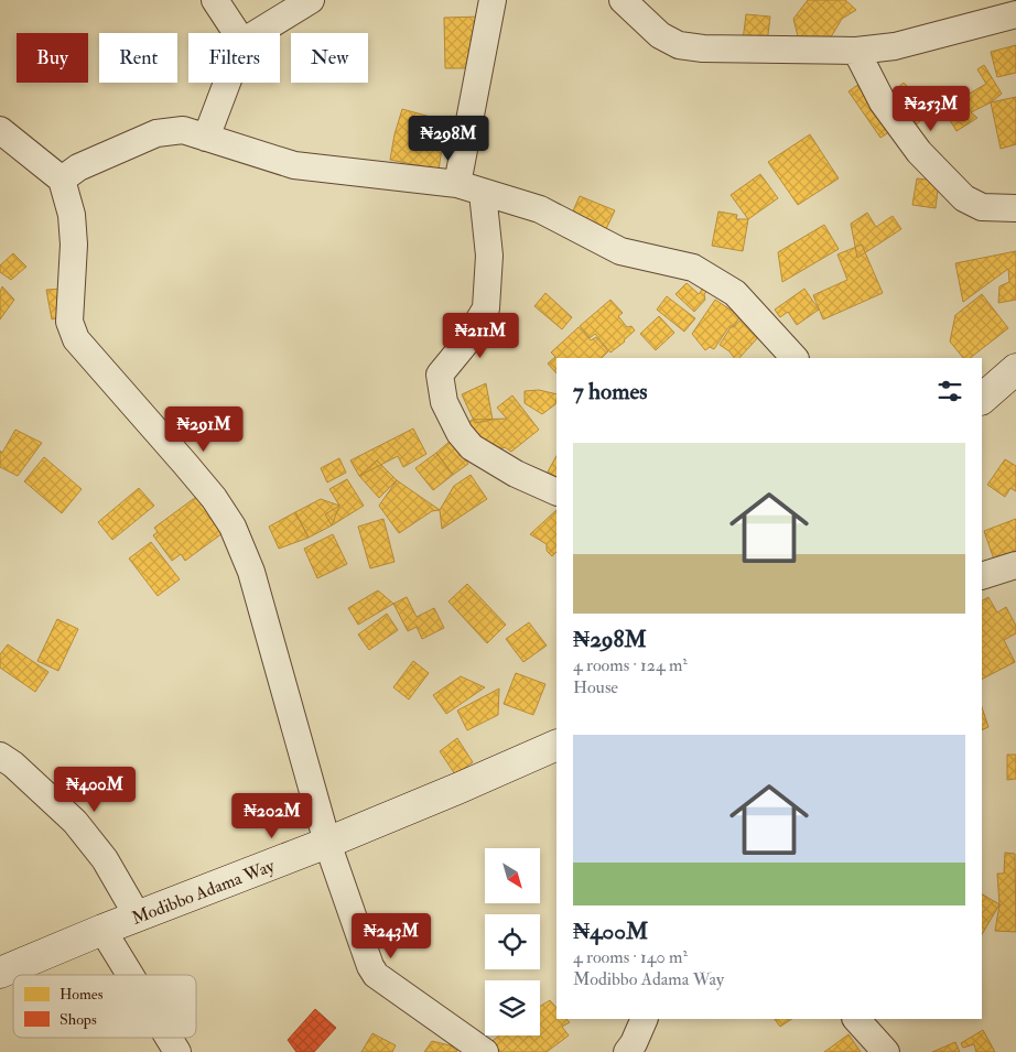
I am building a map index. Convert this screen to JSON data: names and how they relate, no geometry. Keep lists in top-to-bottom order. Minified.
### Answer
{"streets":{"main road":["Modibbo Adama Way"]},"legend":["Homes","Shops"],"north":"bottom right","page":{"chip":["Buy","Rent","Filters","New"],"price":["₦253M","₦298M","₦211M","₦291M","₦400M","₦202M","₦243M"],"heading":"7 homes","list":[{"name":"₦298M","note":"4 rooms · 124 m² · House"},{"name":"₦400M","note":"4 rooms · 140 m² · Modibbo Adama Way"}]}}
